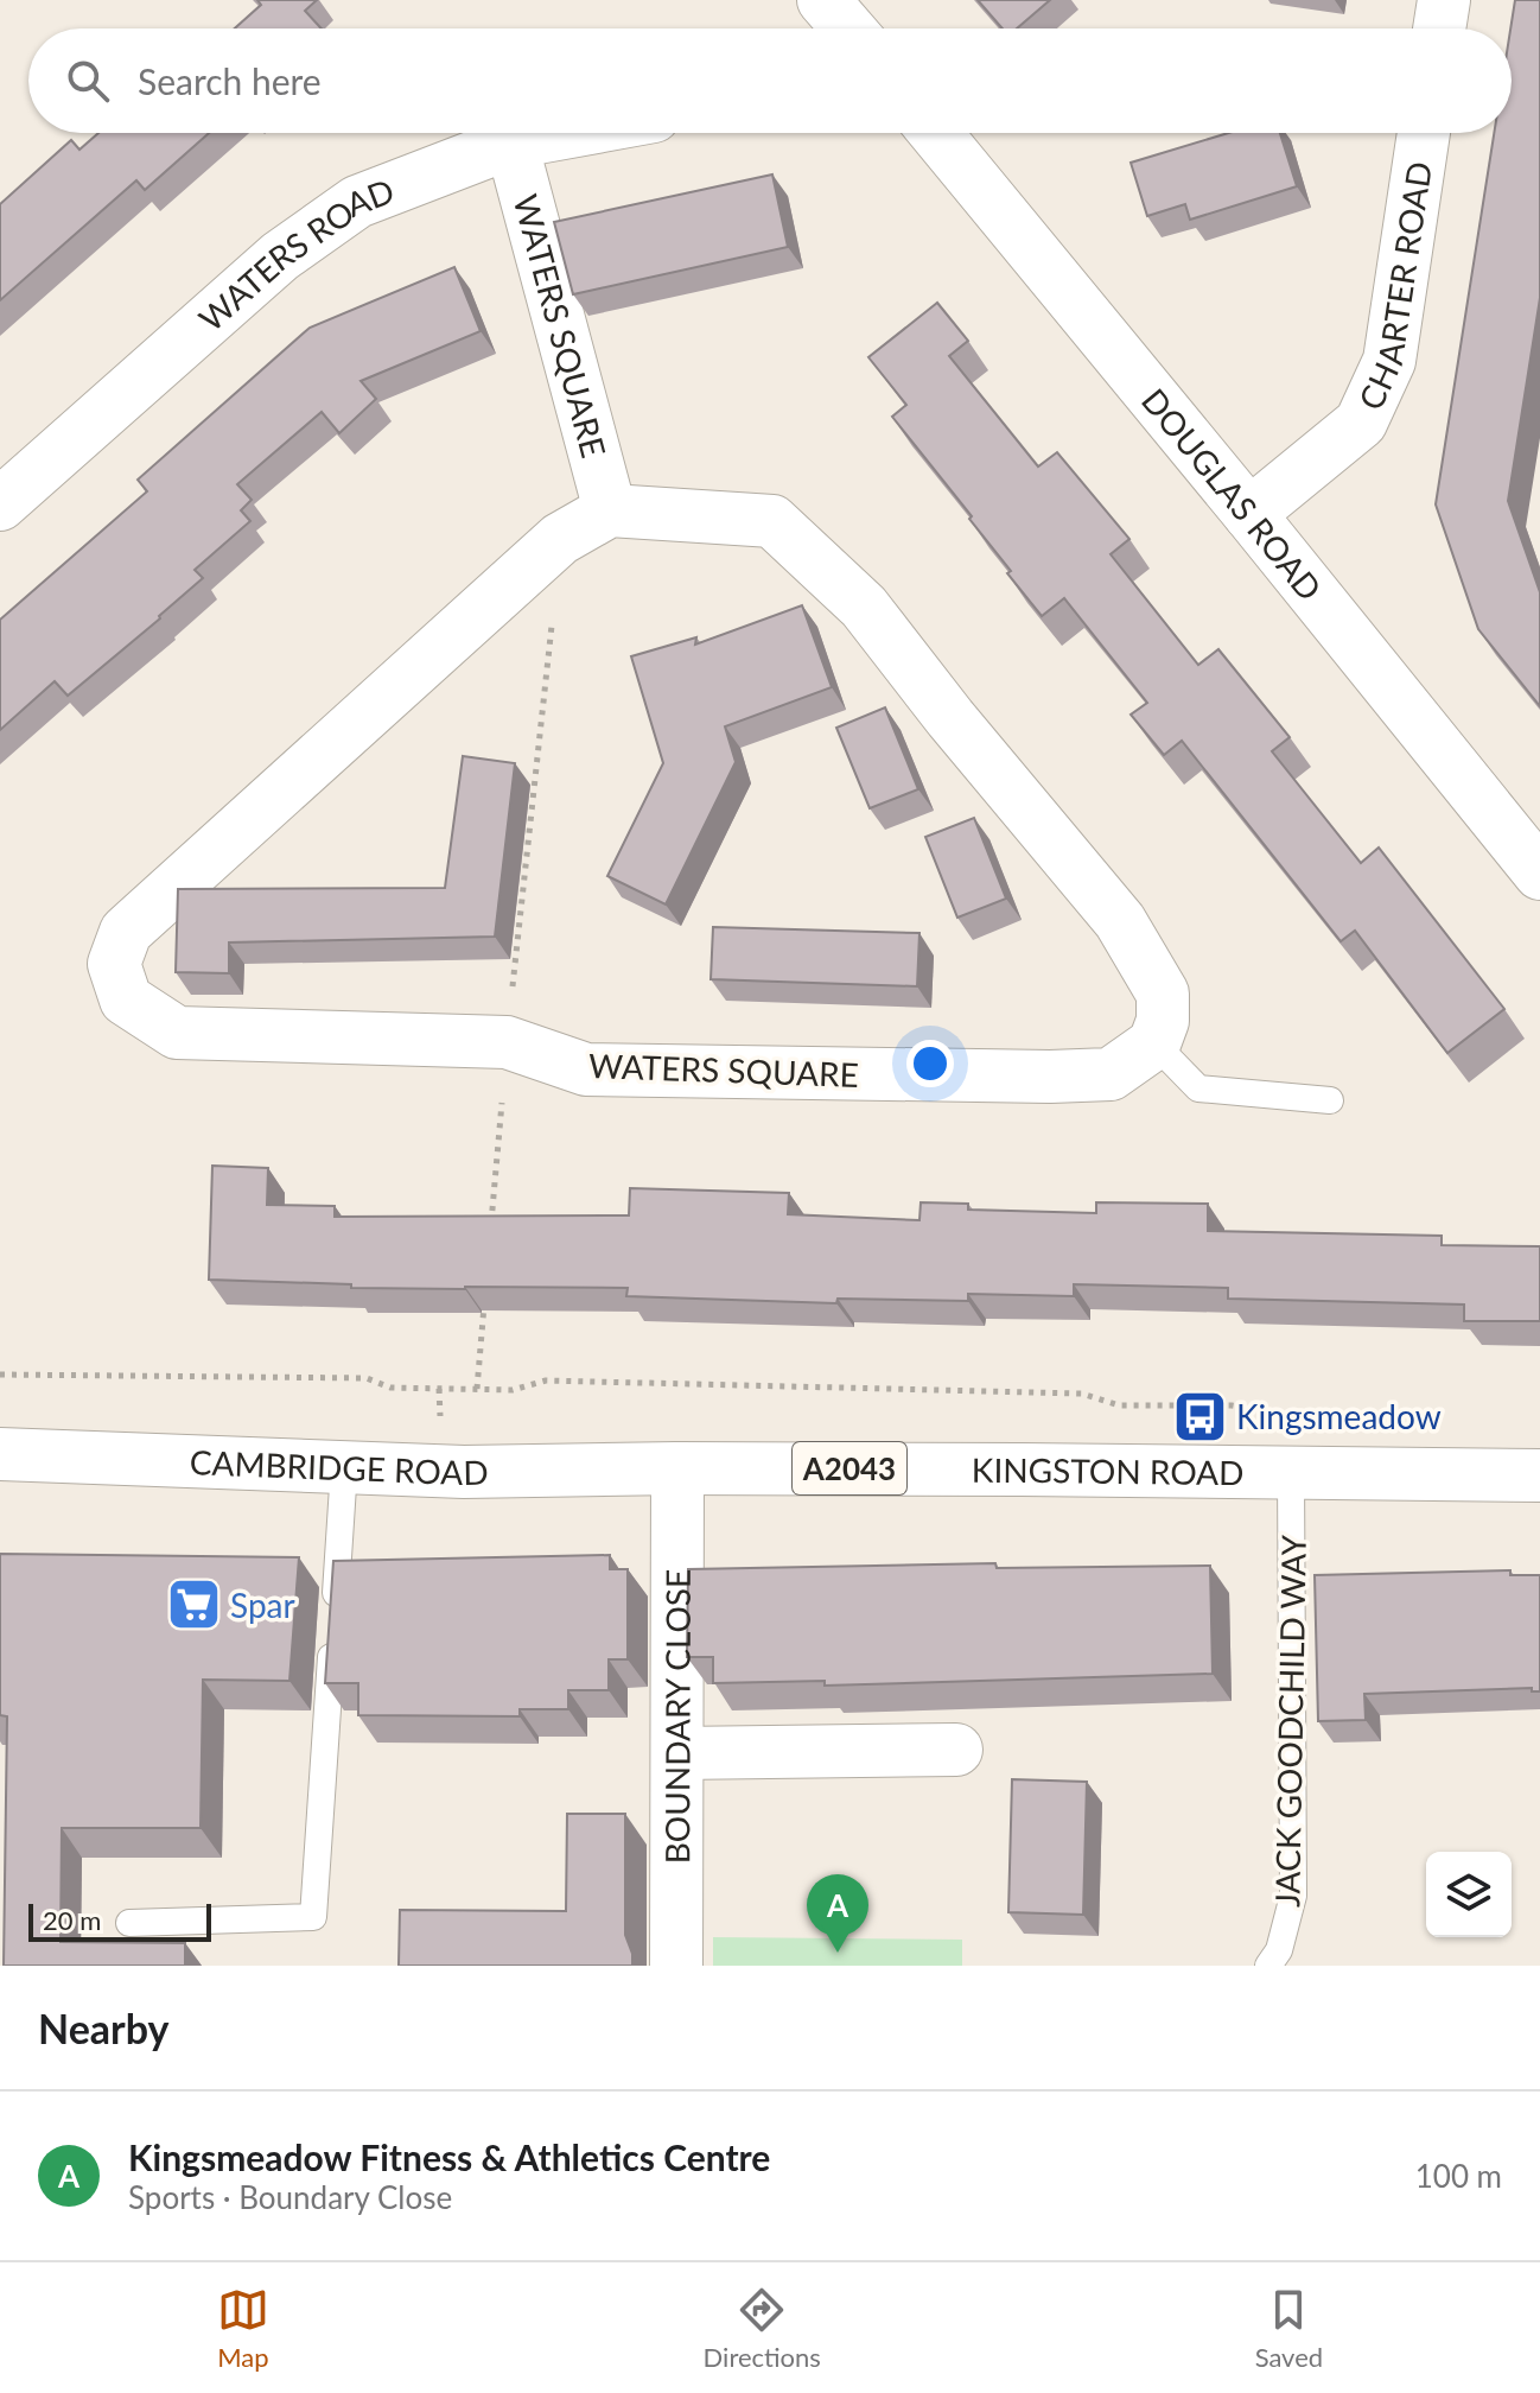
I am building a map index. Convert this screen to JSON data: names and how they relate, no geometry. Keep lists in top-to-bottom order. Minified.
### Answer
{"streets":{"street":["WATERS ROAD","CHARTER ROAD","WATERS SQUARE","DOUGLAS ROAD","CAMBRIDGE ROAD","A2043","KINGSTON ROAD","BOUNDARY CLOSE"],"lane":["JACK GOODCHILD WAY"]},"crossings":[["WATERS ROAD","WATERS SQUARE"],["CHARTER ROAD","DOUGLAS ROAD"],["CAMBRIDGE ROAD","KINGSTON ROAD"],["CAMBRIDGE ROAD","BOUNDARY CLOSE"],["KINGSTON ROAD","BOUNDARY CLOSE"],["KINGSTON ROAD","JACK GOODCHILD WAY"]],"places":{"bus stop":["Kingsmeadow"],"supermarket":["Spar"]},"scale_bar":"20 m","page":{"search":"Search here","pins":"A","scale":"20 m","heading":"Nearby","list":[{"mark":"A","name":"Kingsmeadow Fitness & Athletics Centre","note":"Sports · Boundary Close","value":"100 m"}],"nav":["Map","Directions","Saved"]}}
